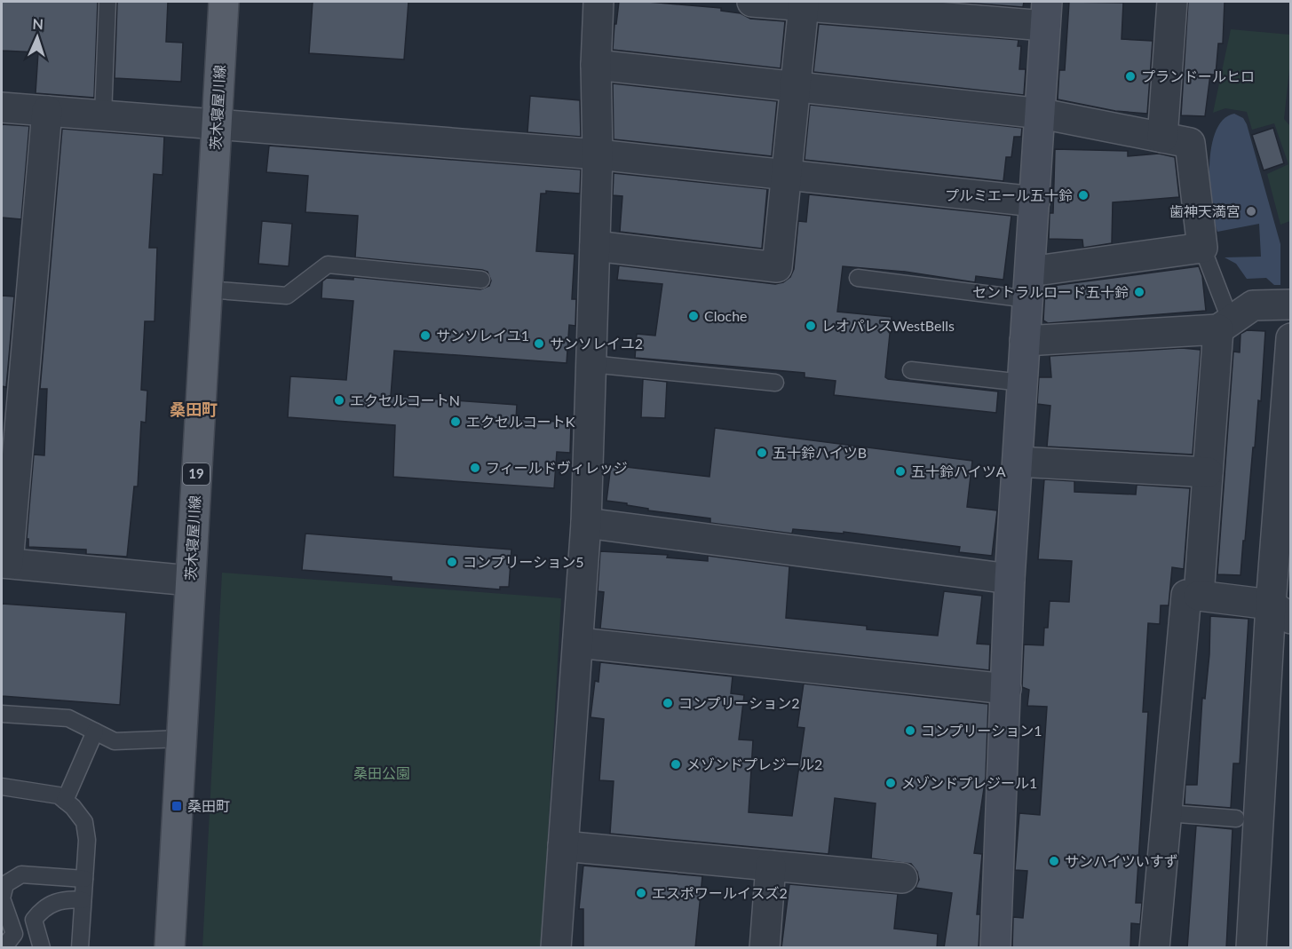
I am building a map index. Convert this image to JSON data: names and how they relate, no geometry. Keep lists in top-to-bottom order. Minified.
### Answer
{"streets":{"main road":["茨木寝屋川線","19"]},"districts":["桑田町"],"parks":["桑田公園"],"places":{"other":["プランドールヒロ","プルミエール五十鈴","歯神天満宮","セントラルロード五十鈴","Cloche","レオパレスWestBells","サンソレイユ1","サンソレイユ2","エクセルコートN","エクセルコートK","五十鈴ハイツB","フィールドヴィレッジ","五十鈴ハイツA","コンプリーション5","コンプリーション2","コンプリーション1","メゾンドプレジール2","メゾンドプレジール1","サンハイツいすず","エスポワールイスズ2"],"transit":["桑田町"]},"north":"top"}
